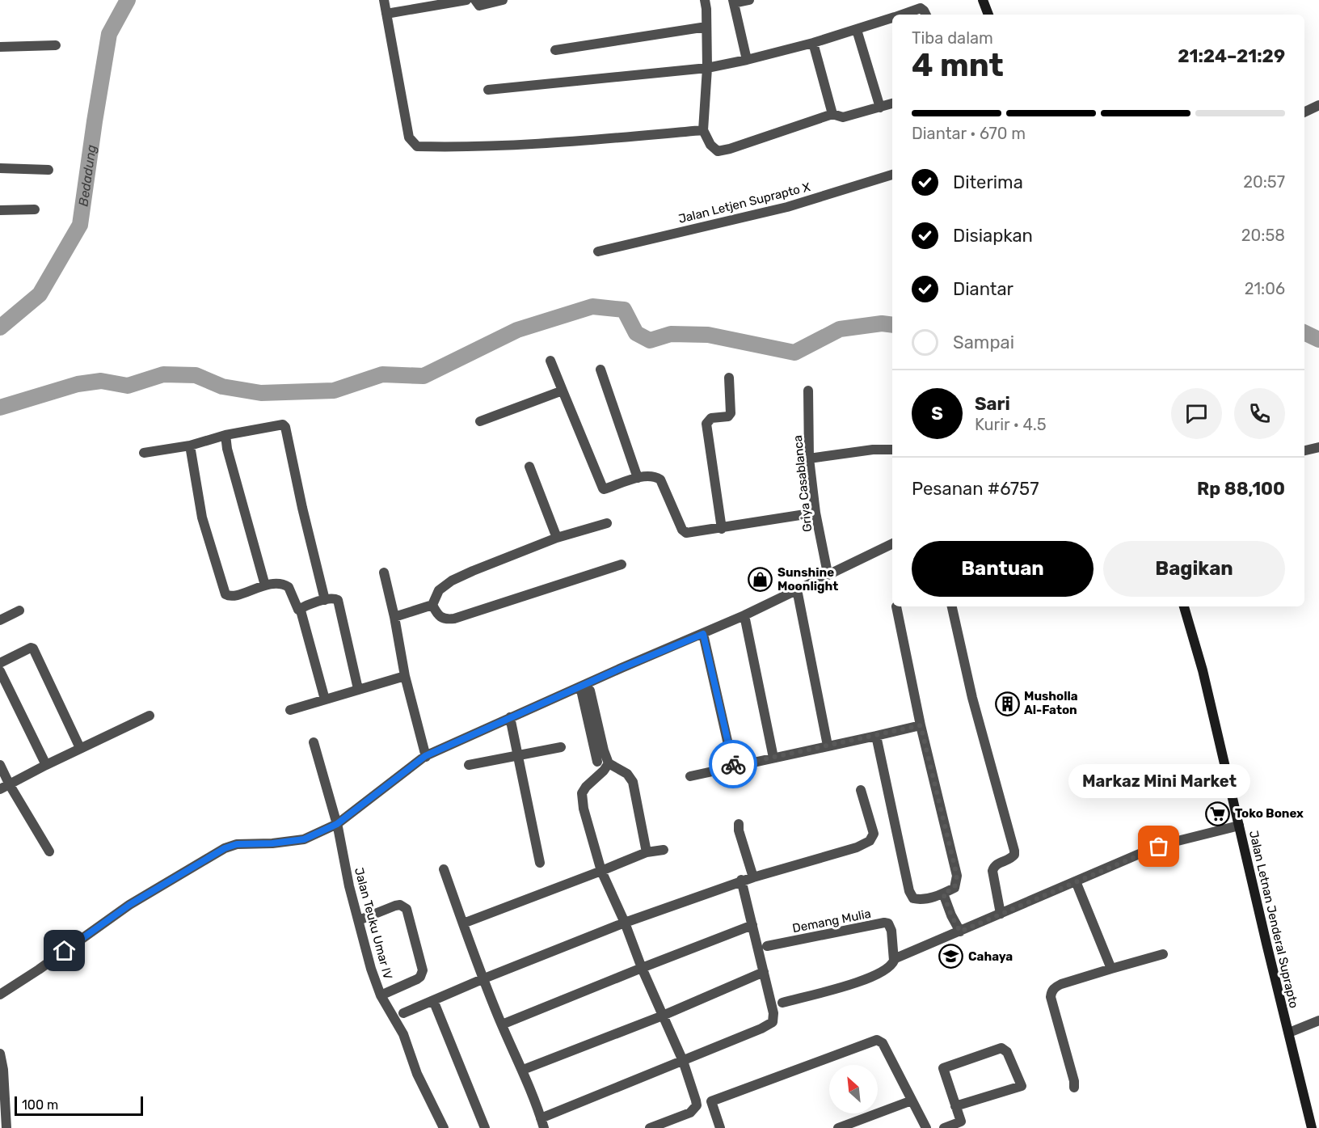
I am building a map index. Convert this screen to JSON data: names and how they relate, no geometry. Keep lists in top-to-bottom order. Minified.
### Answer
{"streets":{"main road":["Jalan Letnan Jenderal Suprapto"],"street":["Jalan Letjen Suprapto X","Griya Casablanca","Demang Mulia","Jalan Teuku Umar IV"]},"water":["Bedadung"],"places":{"shop":["Sunshine Moonlight"],"building":["Musholla Al-Faton"],"supermarket":["Toko Bonex"],"other":["Markaz Mini Market"],"school or university":["Cahaya"]},"scale_bar":"100 m","north":"top left","page":{"heading":["4 mnt","Tiba dalam","21:24–21:29"],"panel":["Sari","Kurir · 4.5","Pesanan #6757","Rp 88,100"],"bar":"Diantar · 670 m","list":[["Diterima","20:57"],["Disiapkan","20:58"],["Diantar","21:06"],"Sampai"],"round":"S","buttons":["Bantuan","Bagikan"],"bubble":"Markaz Mini Market","scale":"100 m"}}
